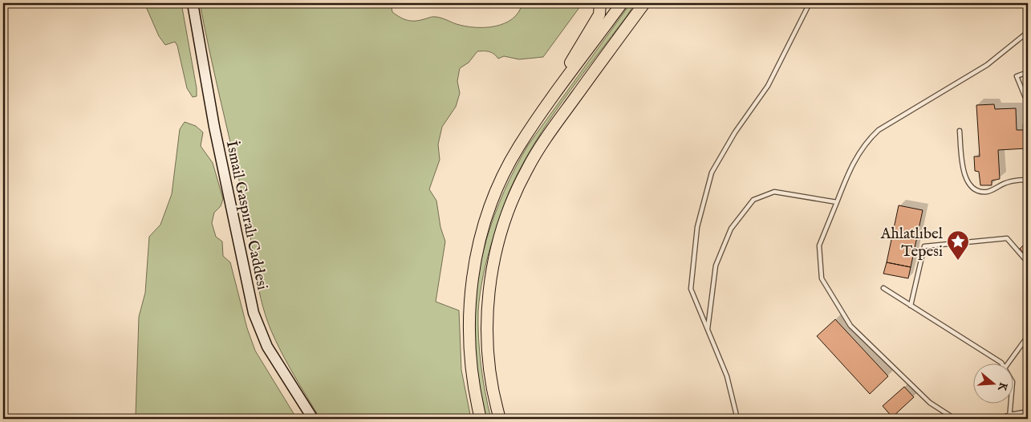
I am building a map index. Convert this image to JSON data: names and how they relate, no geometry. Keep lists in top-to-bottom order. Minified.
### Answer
{"streets":{"main road":["İsmail Gaspıralı Caddesi"]},"places":{"place":["Ahlatlıbel Tepesi"]},"north":"right"}
